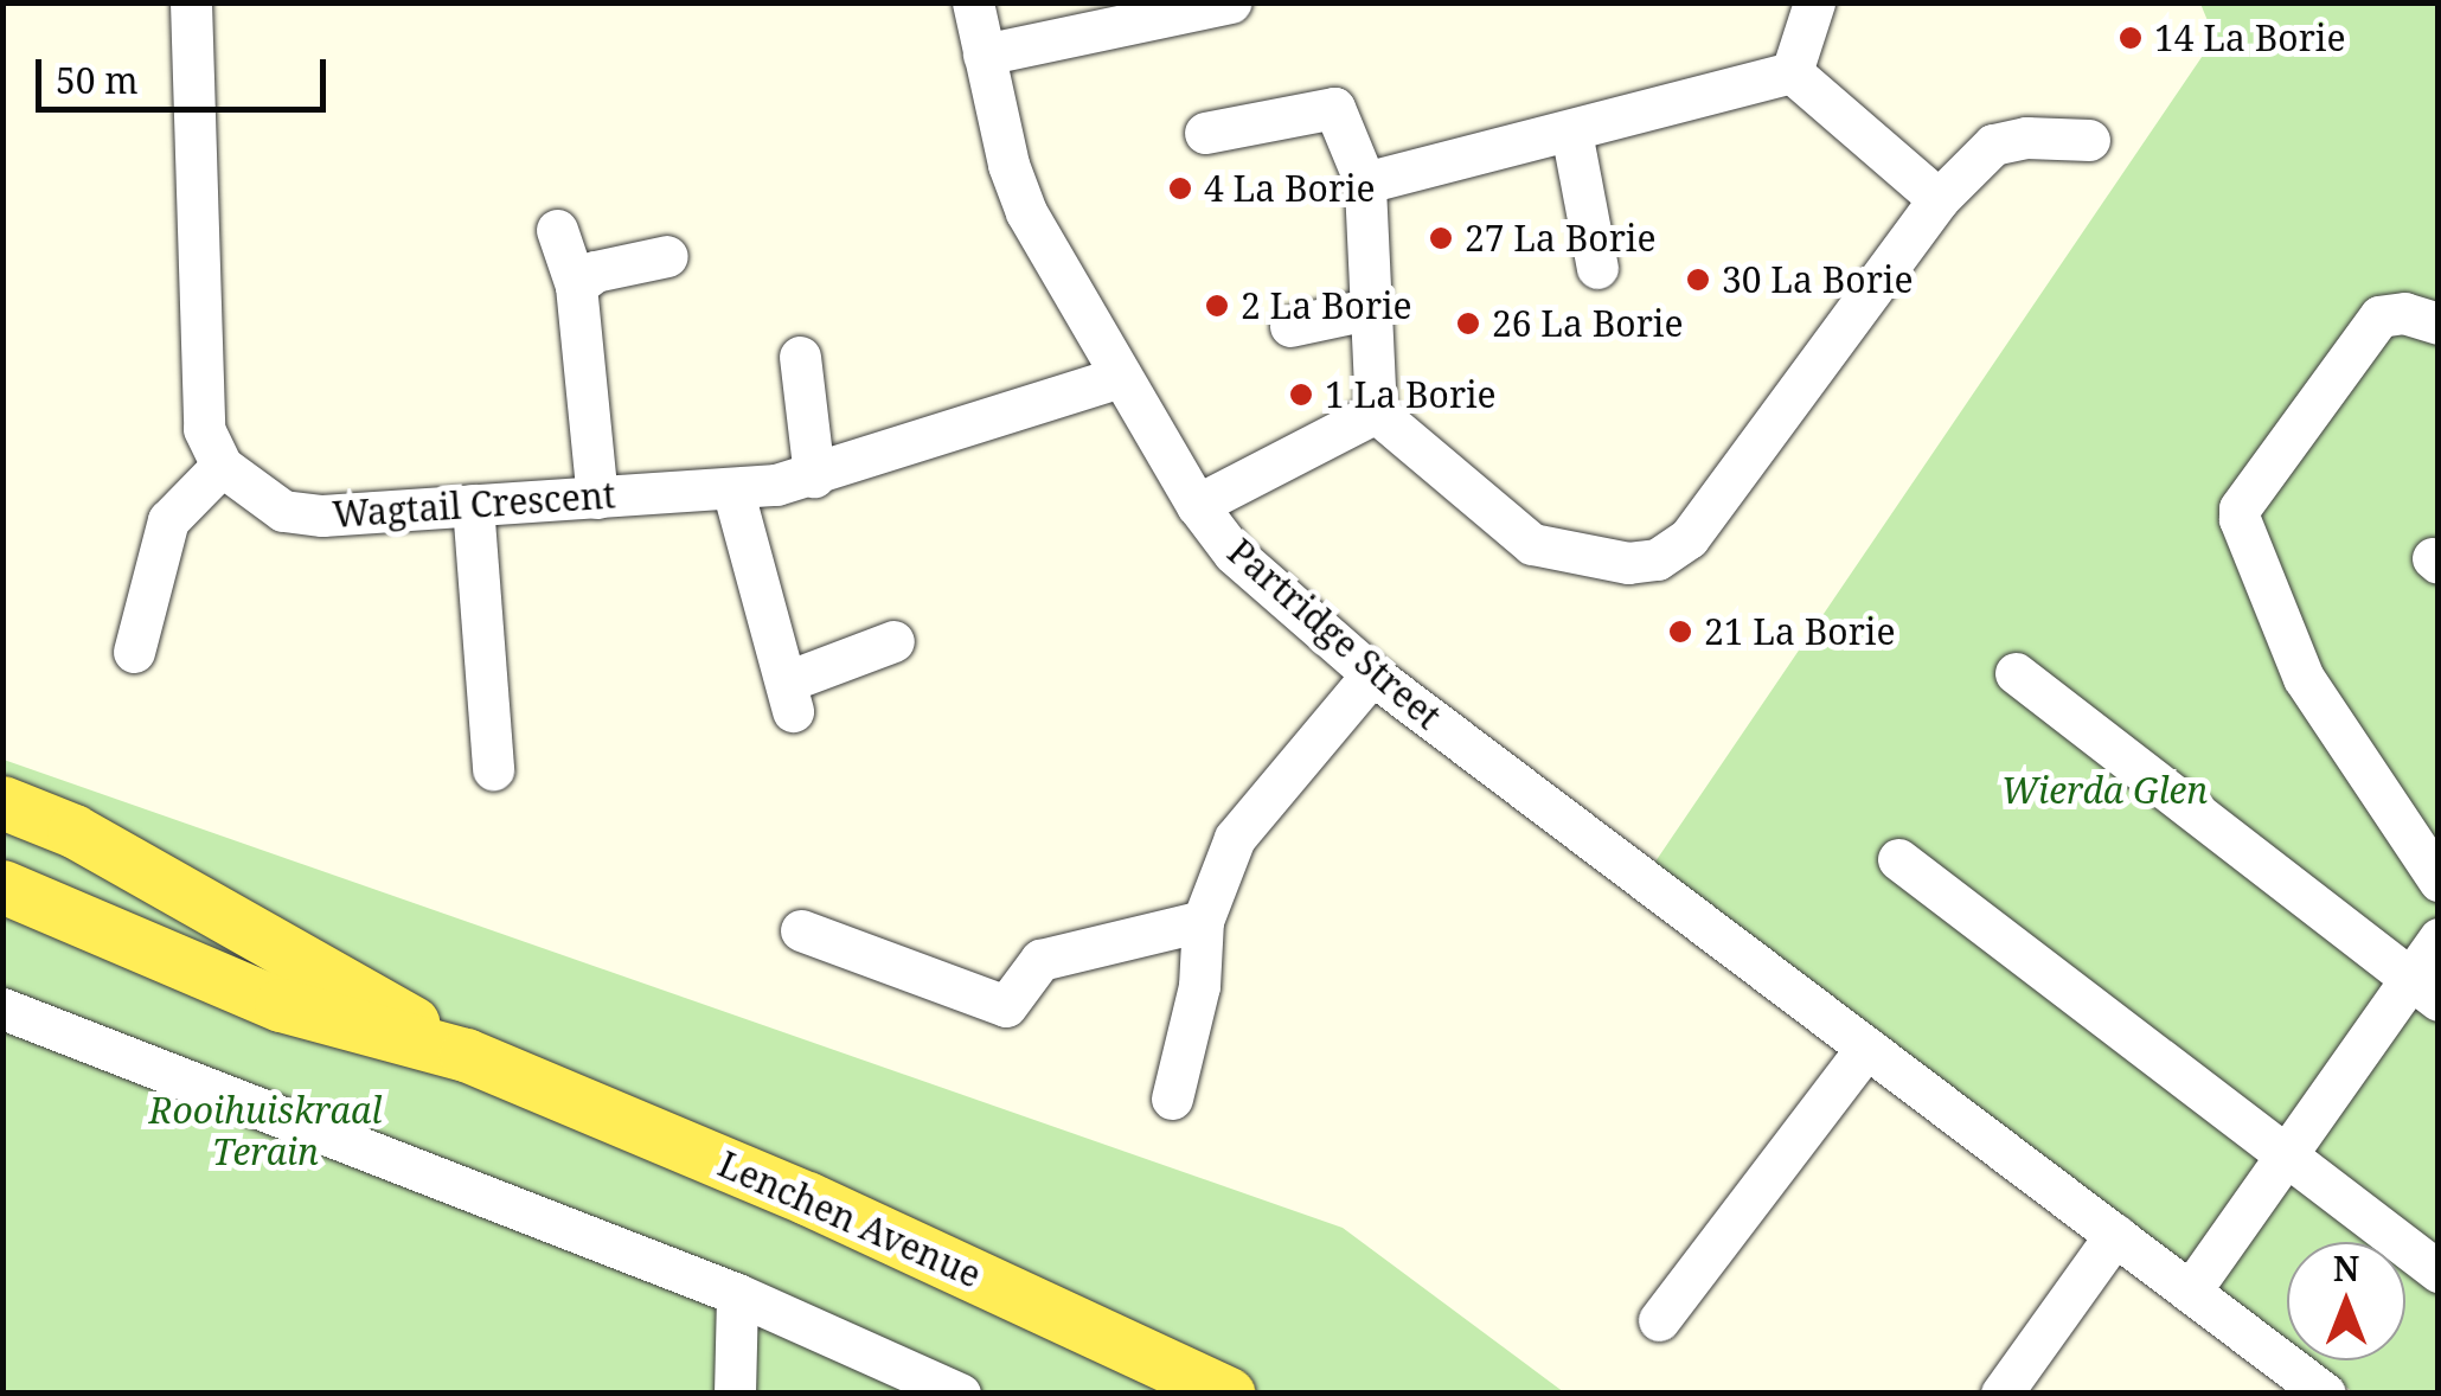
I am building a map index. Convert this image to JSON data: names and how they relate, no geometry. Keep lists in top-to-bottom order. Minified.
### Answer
{"streets":{"main road":["Lenchen Avenue"],"street":["Wagtail Crescent","Partridge Street"]},"crossings":[["Wagtail Crescent","Partridge Street"]],"parks":["Wierda Glen","Rooihuiskraal Terain"],"places":["14 La Borie","4 La Borie","27 La Borie","30 La Borie","2 La Borie","26 La Borie","1 La Borie","21 La Borie"],"scale_bar":"50 m","north":"top"}
